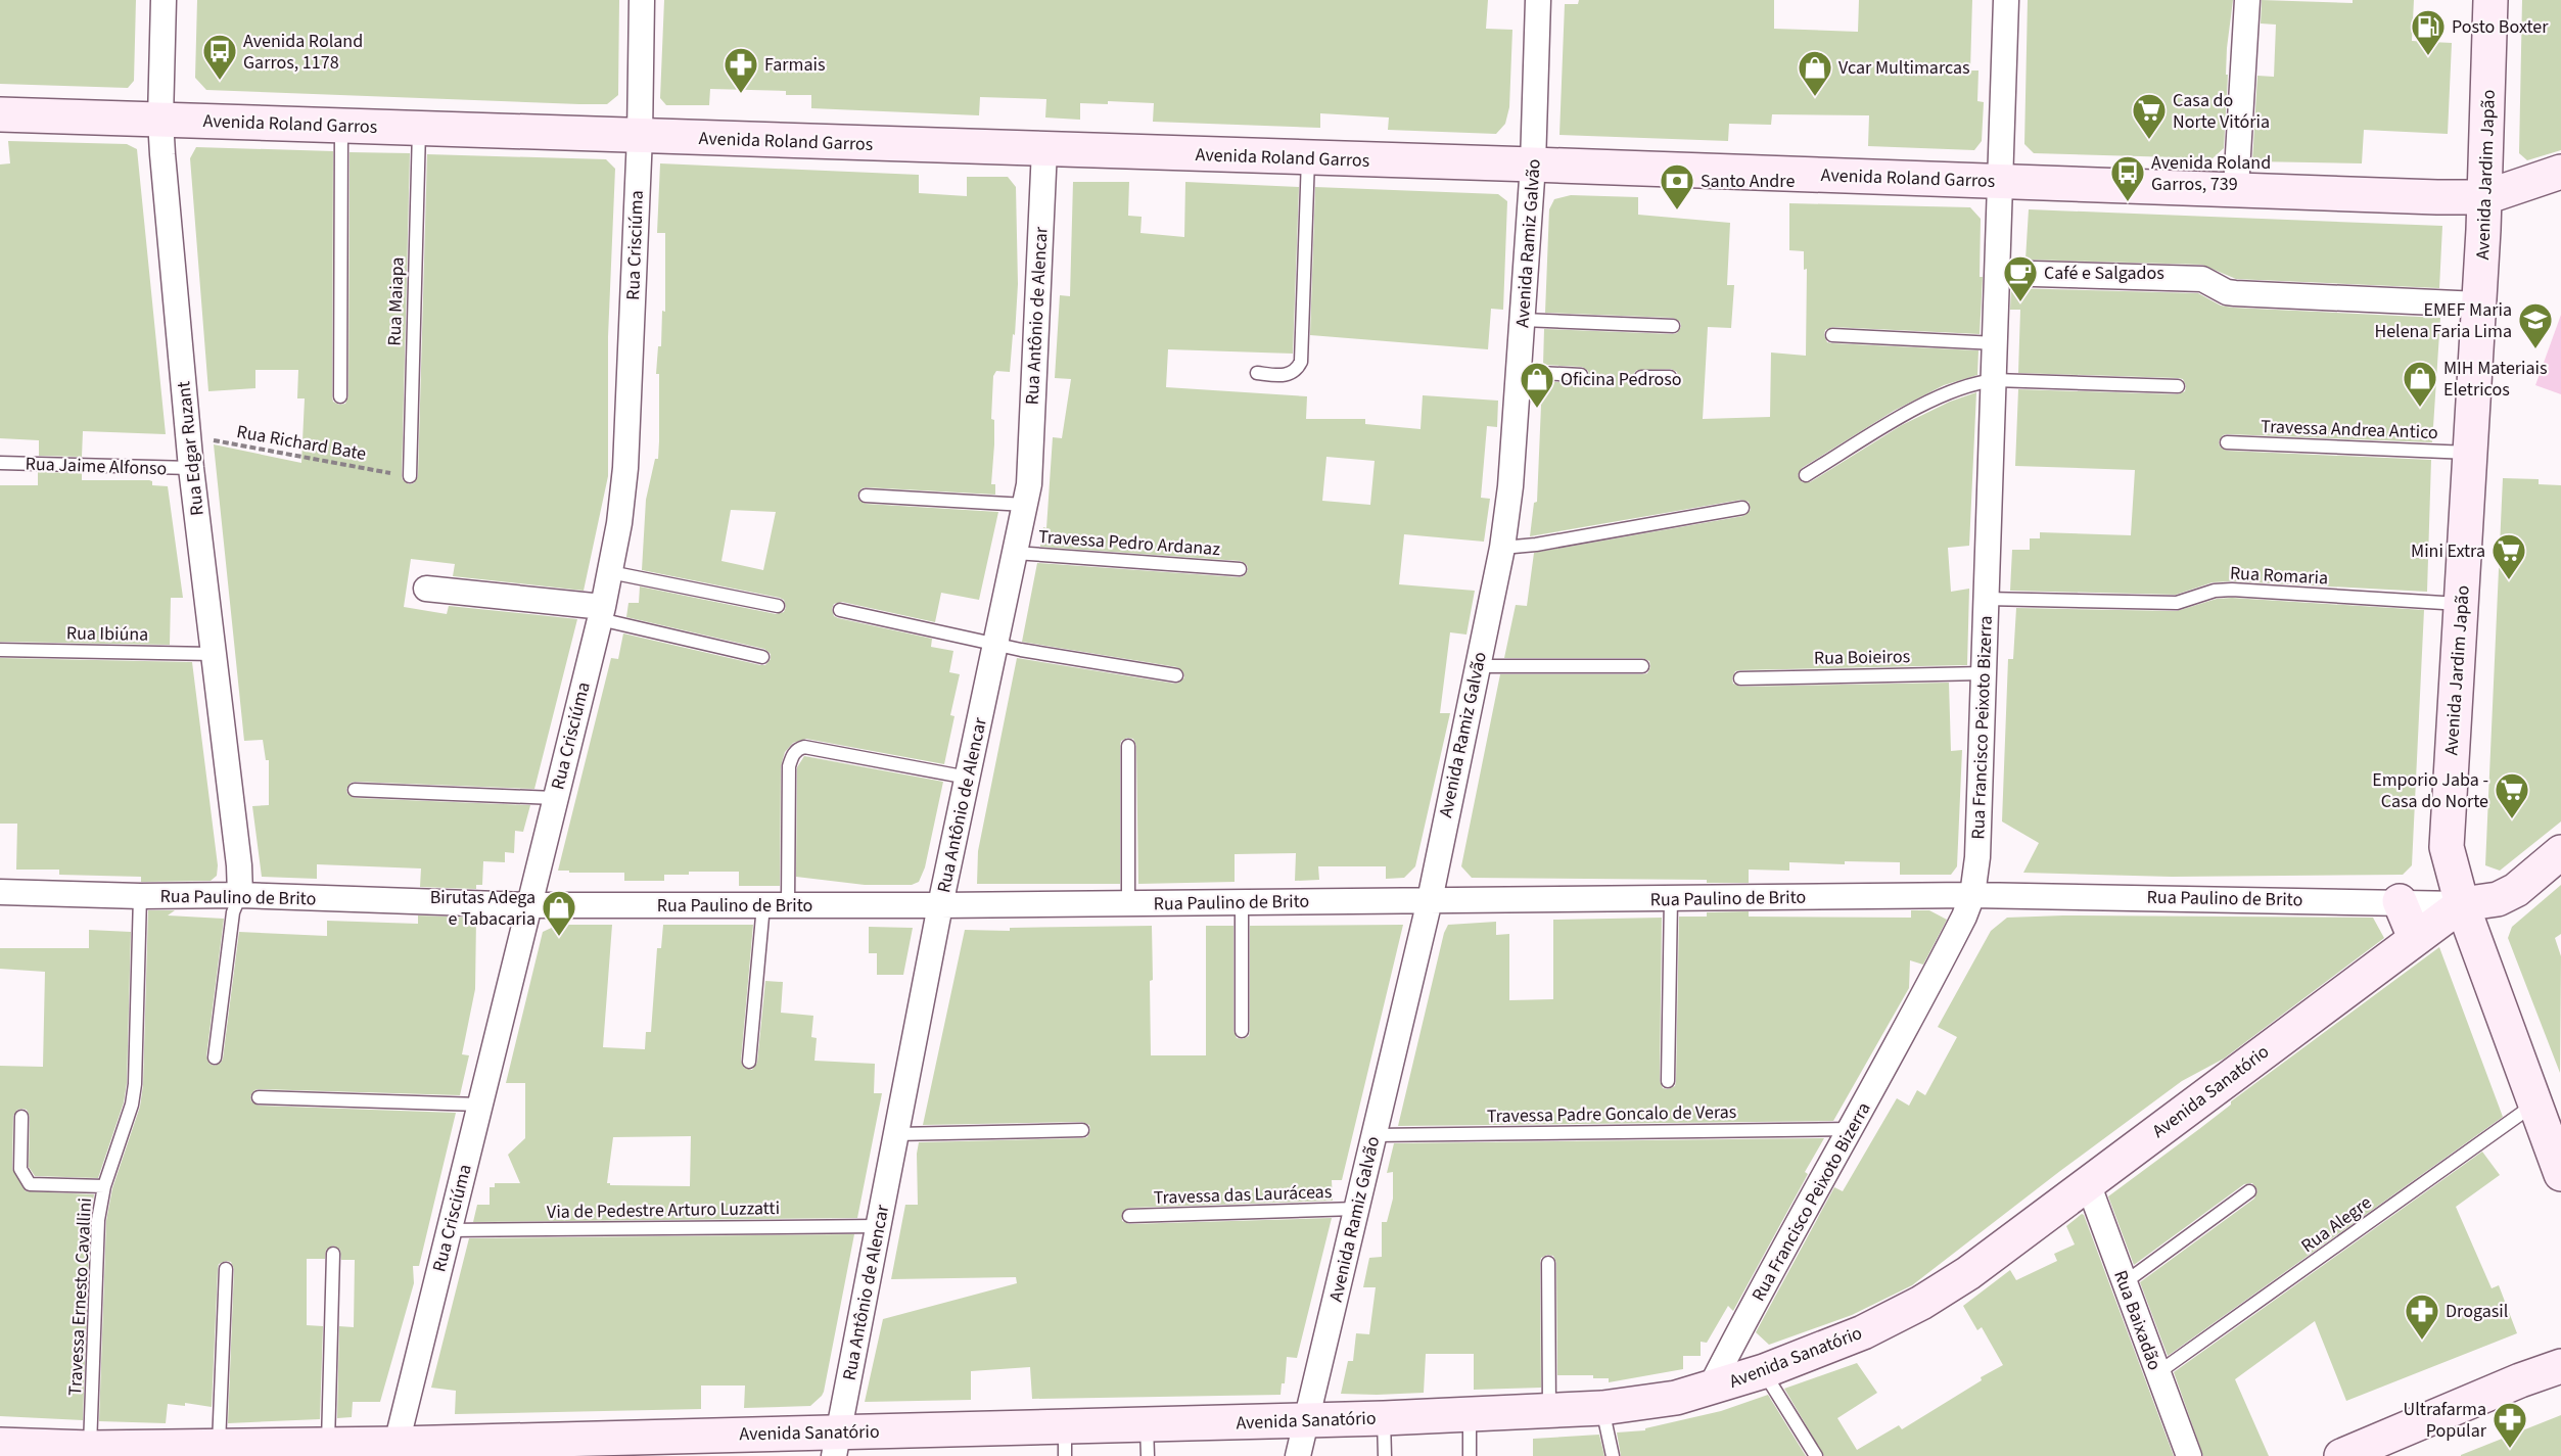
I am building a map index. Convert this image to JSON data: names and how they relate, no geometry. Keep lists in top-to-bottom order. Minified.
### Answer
{"streets":{"main road":["Avenida Roland Garros","Avenida Jardim Japão","Avenida Sanatório"],"street":["Avenida Ramiz Galvão","Rua Crisciúma","Rua Antônio de Alencar","Rua Edgar Ruzant","Rua Francisco Peixoto Bizerra","Rua Paulino de Brito","Rua Baixadão"],"lane":["Rua Maiapa","Travessa Andrea Antico","Rua Jaime Alfonso","Travessa Pedro Ardanaz","Rua Romaria","Rua Ibiúna","Rua Boieiros","Travessa Padre Goncalo de Veras","Travessa das Lauráceas","Via de Pedestre Arturo Luzzatti","Rua Alegre","Travessa Ernesto Cavallini"],"path":["Rua Richard Bate"]},"crossings":[["Avenida Roland Garros","Avenida Jardim Japão"],["Avenida Roland Garros","Avenida Ramiz Galvão"],["Avenida Roland Garros","Rua Crisciúma"],["Avenida Roland Garros","Rua Maiapa"],["Avenida Roland Garros","Rua Antônio de Alencar"],["Avenida Roland Garros","Rua Edgar Ruzant"],["Avenida Roland Garros","Rua Francisco Peixoto Bizerra"],["Avenida Jardim Japão","Travessa Andrea Antico"],["Avenida Jardim Japão","Rua Romaria"],["Avenida Jardim Japão","Rua Paulino de Brito"],["Avenida Jardim Japão","Avenida Sanatório"],["Avenida Jardim Japão","Rua Alegre"],["Avenida Ramiz Galvão","Rua Paulino de Brito"],["Avenida Ramiz Galvão","Avenida Sanatório"],["Avenida Ramiz Galvão","Travessa Padre Goncalo de Veras"],["Avenida Ramiz Galvão","Travessa das Lauráceas"],["Rua Crisciúma","Rua Paulino de Brito"],["Rua Crisciúma","Avenida Sanatório"],["Rua Crisciúma","Via de Pedestre Arturo Luzzatti"],["Rua Maiapa","Rua Richard Bate"],["Rua Antônio de Alencar","Travessa Pedro Ardanaz"],["Rua Antônio de Alencar","Rua Paulino de Brito"],["Rua Antônio de Alencar","Avenida Sanatório"],["Rua Antônio de Alencar","Via de Pedestre Arturo Luzzatti"],["Rua Richard Bate","Rua Edgar Ruzant"],["Rua Edgar Ruzant","Rua Jaime Alfonso"],["Rua Edgar Ruzant","Rua Ibiúna"],["Rua Edgar Ruzant","Rua Paulino de Brito"],["Rua Romaria","Rua Francisco Peixoto Bizerra"],["Rua Boieiros","Rua Francisco Peixoto Bizerra"],["Rua Francisco Peixoto Bizerra","Rua Paulino de Brito"],["Rua Francisco Peixoto Bizerra","Avenida Sanatório"],["Rua Francisco Peixoto Bizerra","Travessa Padre Goncalo de Veras"],["Rua Paulino de Brito","Avenida Sanatório"],["Rua Paulino de Brito","Travessa Ernesto Cavallini"],["Avenida Sanatório","Travessa Ernesto Cavallini"],["Avenida Sanatório","Rua Baixadão"],["Rua Alegre","Rua Baixadão"]],"places":{"fuel station":["Posto Boxter"],"bus stop":["Avenida Roland Garros, 1178","Avenida Roland Garros, 739"],"pharmacy":["Farmais","Drogasil","Ultrafarma Popular"],"shop":["Vcar Multimarcas","MIH Materiais Eletricos","Oficina Pedroso","Birutas Adega e Tabacaria"],"supermarket":["Casa do Norte Vitória","Mini Extra","Emporio Jaba - Casa do Norte"],"bank":["Santo Andre"],"cafe":["Café e Salgados"],"school or university":["EMEF Maria Helena Faria Lima"]}}
